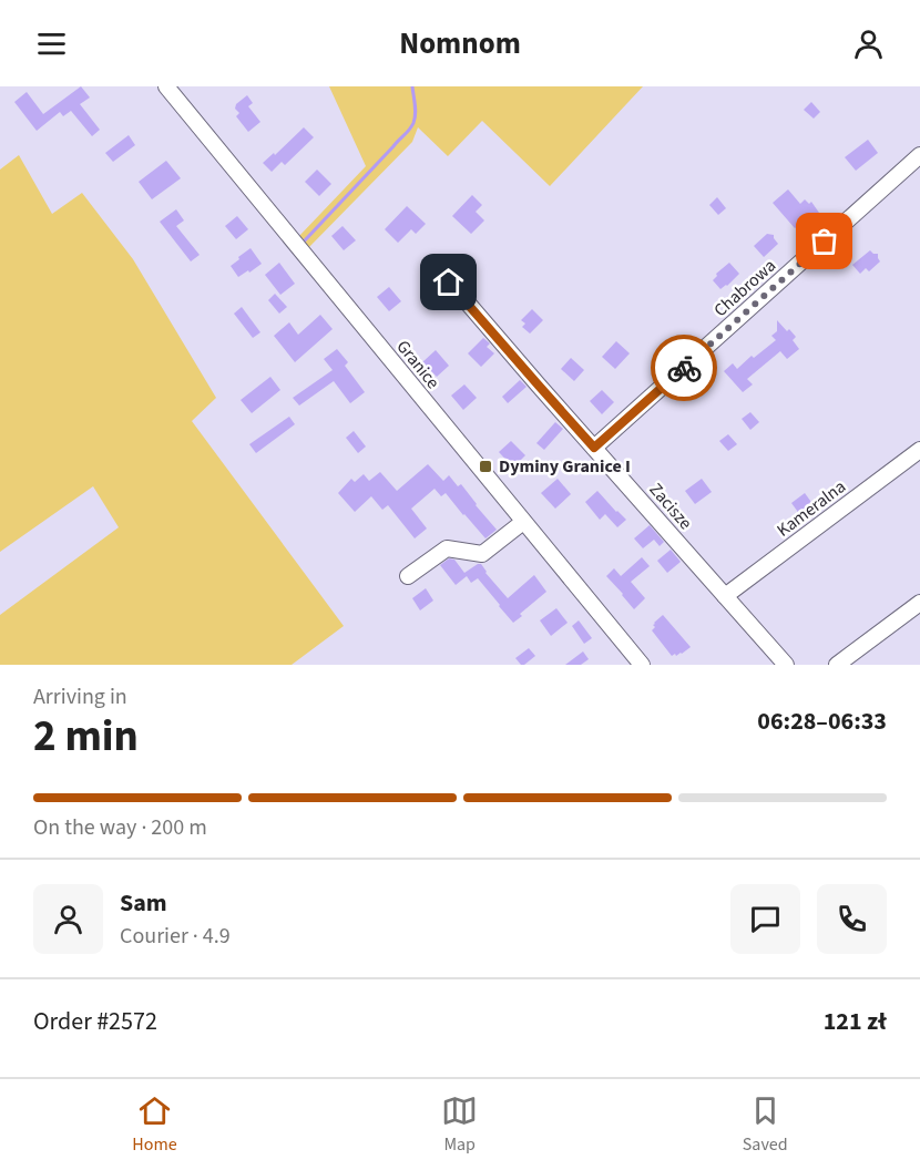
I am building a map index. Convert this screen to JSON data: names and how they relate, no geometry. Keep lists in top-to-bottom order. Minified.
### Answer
{"streets":{"street":["Chabrowa","Granice","Zacisze","Kameralna"]},"crossings":[["Chabrowa","Zacisze"],["Zacisze","Kameralna"]],"places":{"transit":["Dyminy Granice I"]},"page":{"header":"Nomnom","heading":["2 min","Arriving in","06:28–06:33"],"panel":["Sam","Courier · 4.9","Order #2572","121 zł"],"bar":"On the way · 200 m","tabs":["Home","Map","Saved"]}}
